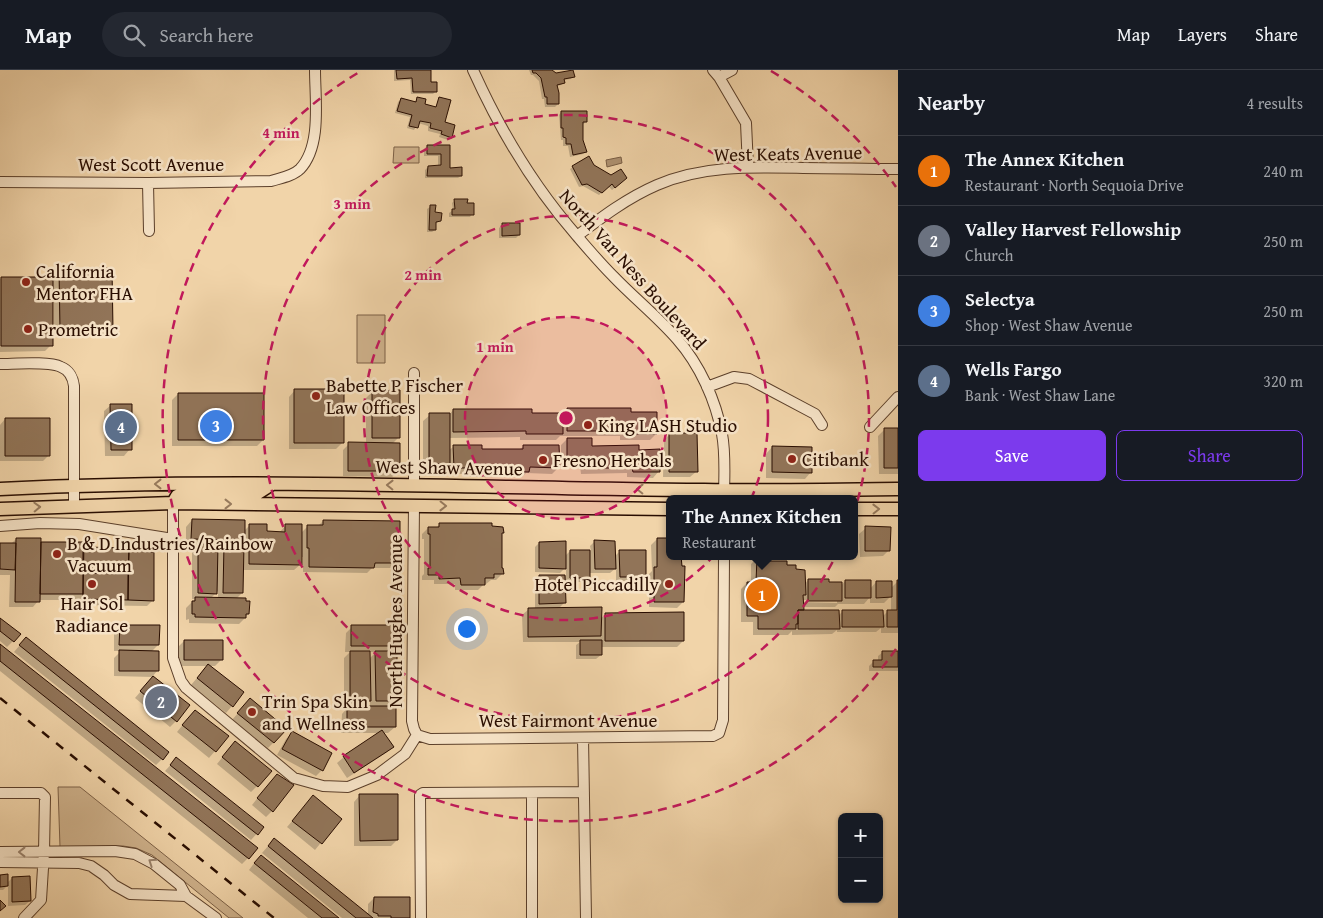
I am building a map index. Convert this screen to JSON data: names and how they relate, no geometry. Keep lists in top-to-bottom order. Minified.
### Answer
{"streets":{"main road":["West Shaw Avenue"],"street":["West Keats Avenue","West Scott Avenue","North Van Ness Boulevard","North Hughes Avenue","West Fairmont Avenue"]},"crossings":[["West Keats Avenue","North Van Ness Boulevard"],["North Van Ness Boulevard","West Shaw Avenue"],["West Shaw Avenue","North Hughes Avenue"],["North Hughes Avenue","West Fairmont Avenue"]],"places":["California Mentor FHA","Prometric","Babette P Fischer Law Offices","King LASH Studio","Citibank","Fresno Herbals","B & D Industries/Rainbow Vacuum","Hair Sol Radiance","Hotel Piccadilly","Trin Spa Skin and Wellness"],"page":{"header":"Map","search":"Search here","nav":["Map","Layers","Share"],"heading":["Nearby","4 results"],"list":[{"mark":"1","name":"The Annex Kitchen","note":"Restaurant · North Sequoia Drive","value":"240 m"},{"mark":"2","name":"Valley Harvest Fellowship","note":"Church","value":"250 m"},{"mark":"3","name":"Selectya","note":"Shop · West Shaw Avenue","value":"250 m"},{"mark":"4","name":"Wells Fargo","note":"Bank · West Shaw Lane","value":"320 m"}],"pins":["3","4","1","2"],"buttons":["Save","Share"],"popup":["The Annex Kitchen","Restaurant"],"map_buttons":["+","−"]},"rings":["4 min","3 min","2 min","1 min"]}
